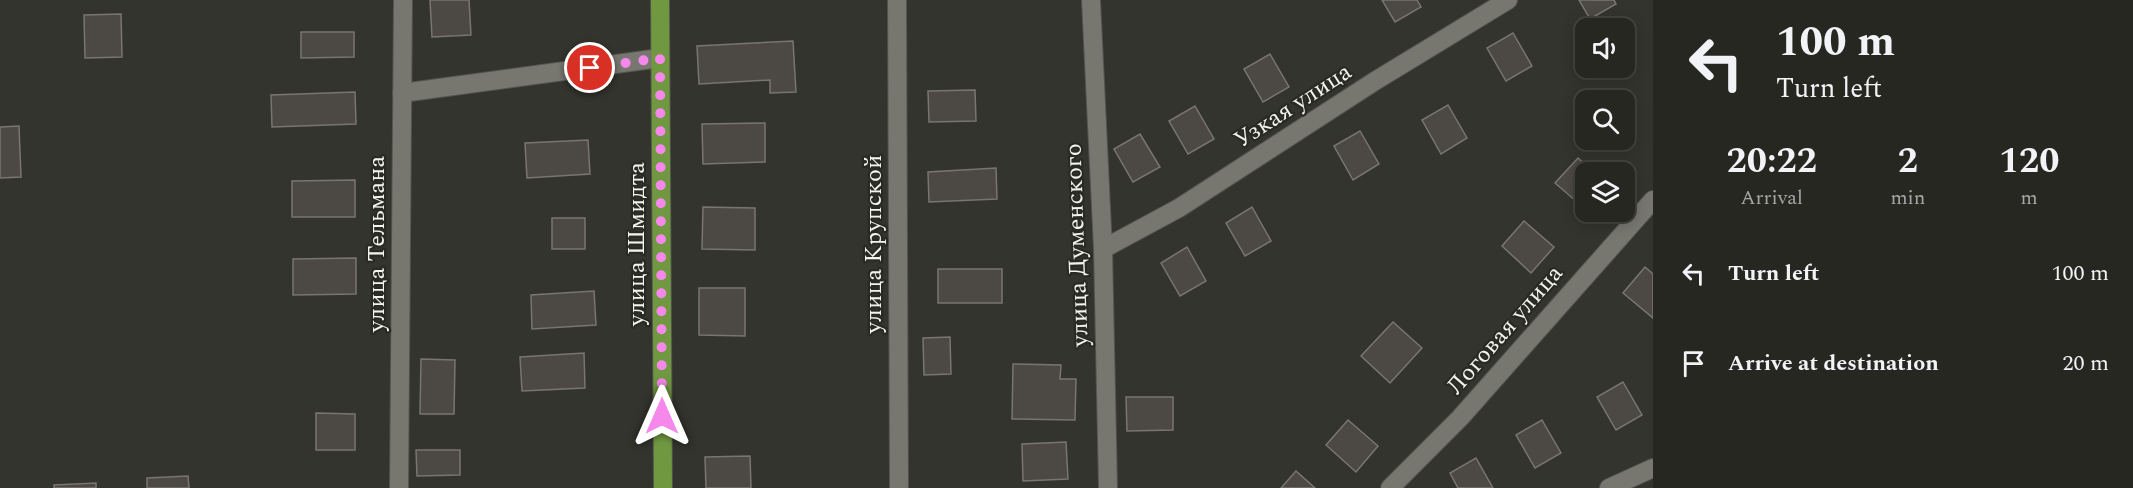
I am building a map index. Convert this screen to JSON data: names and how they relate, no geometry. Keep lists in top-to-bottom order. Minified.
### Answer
{"streets":{"main road":["улица Шмидта"],"street":["Узкая улица","улица Тельмана","улица Крупской","улица Думенского","Логовая улица"]},"crossings":[["Узкая улица","улица Думенского"]],"page":{"turn":["100 m","Turn left"],"eta":["20:22","Arrival","2","min","120","m"],"list":[{"name":"Turn left","value":"100 m"},{"name":"Arrive at destination","value":"20 m"}]}}
